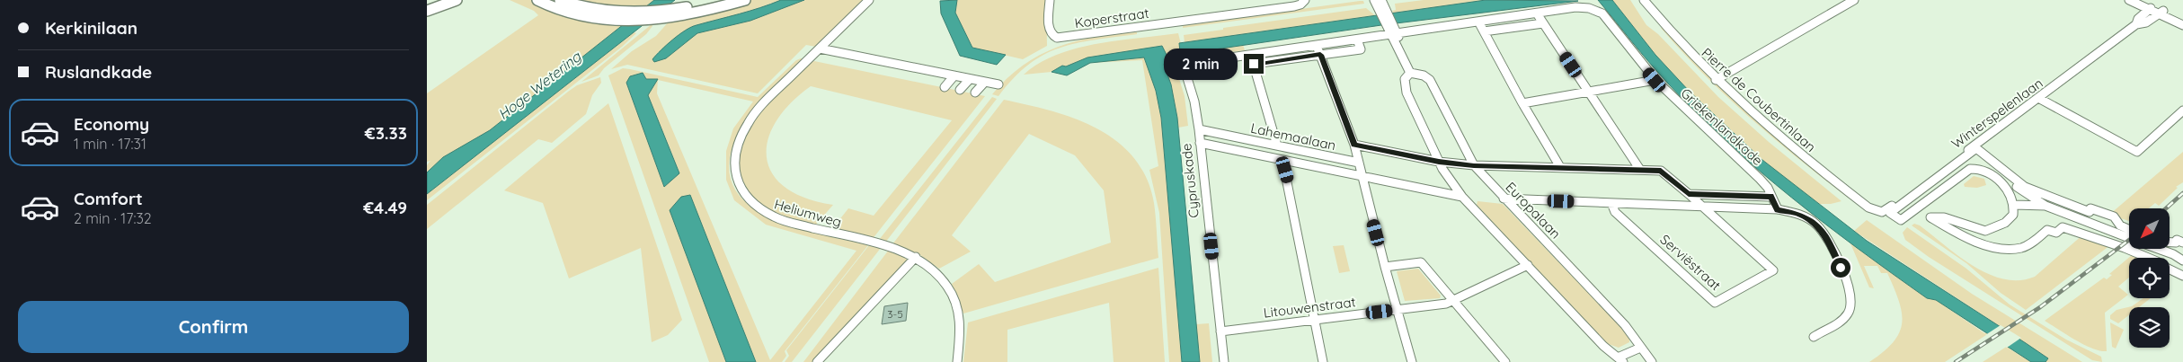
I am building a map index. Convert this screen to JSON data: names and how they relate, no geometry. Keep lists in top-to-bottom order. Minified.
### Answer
{"streets":{"street":["Koperstraat","Pierre de Coubertinlaan","Winterspelenlaan","Griekenlandkade","Lahemaalaan","Cypruskade","Europalaan","Heliumweg","Serviëstraat","Litouwenstraat"]},"crossings":[["Pierre de Coubertinlaan","Winterspelenlaan"],["Lahemaalaan","Cypruskade"],["Lahemaalaan","Europalaan"],["Lahemaalaan","Serviëstraat"],["Cypruskade","Litouwenstraat"]],"water":["Hoge Wetering"],"house_numbers":["3-5"],"north":"bottom left","page":{"banner":["Kerkinilaan","Ruslandkade"],"bubble":"2 min","list":[{"name":"Economy","note":"1 min · 17:31","value":"€3.33"},{"name":"Comfort","note":"2 min · 17:32","value":"€4.49"}],"buttons":"Confirm"}}
